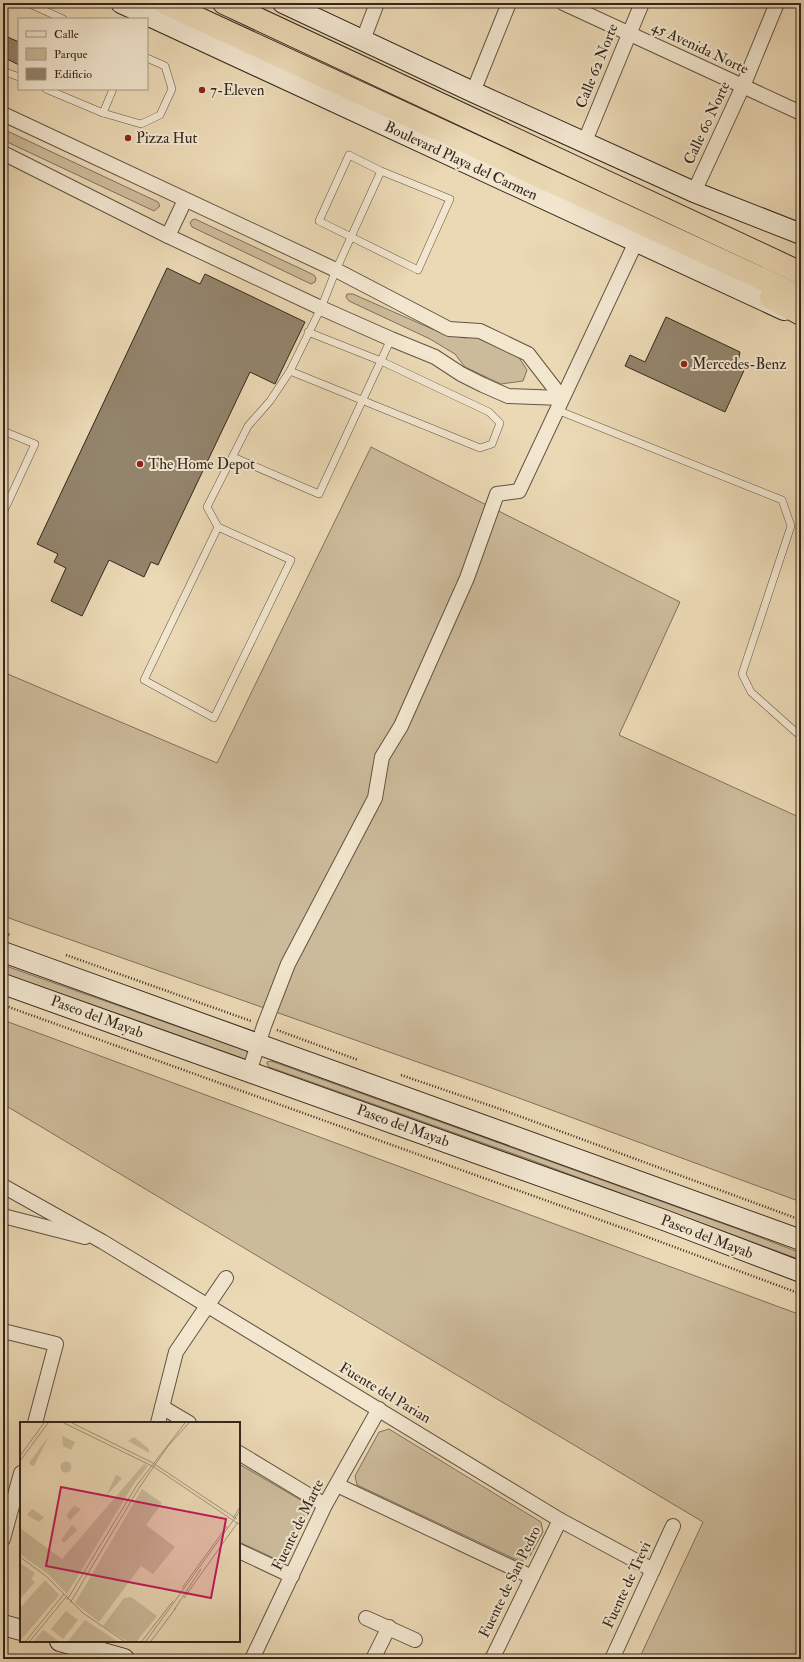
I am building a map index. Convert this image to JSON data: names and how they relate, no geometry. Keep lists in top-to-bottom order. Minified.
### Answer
{"streets":{"main road":["Boulevard Playa del Carmen","Paseo del Mayab"],"street":["45 Avenida Norte","Calle 62 Norte","Calle 60 Norte","Fuente del Parian","Fuente de Marte","Fuente de San Pedro","Fuente de Trevi"]},"crossings":[["45 Avenida Norte","Calle 62 Norte"],["45 Avenida Norte","Calle 60 Norte"],["Fuente del Parian","Fuente de Marte"],["Fuente del Parian","Fuente de San Pedro"],["Fuente del Parian","Fuente de Trevi"]],"places":["7-Eleven","Pizza Hut","Mercedes-Benz","The Home Depot"],"legend":["Calle","Parque","Edificio"]}
